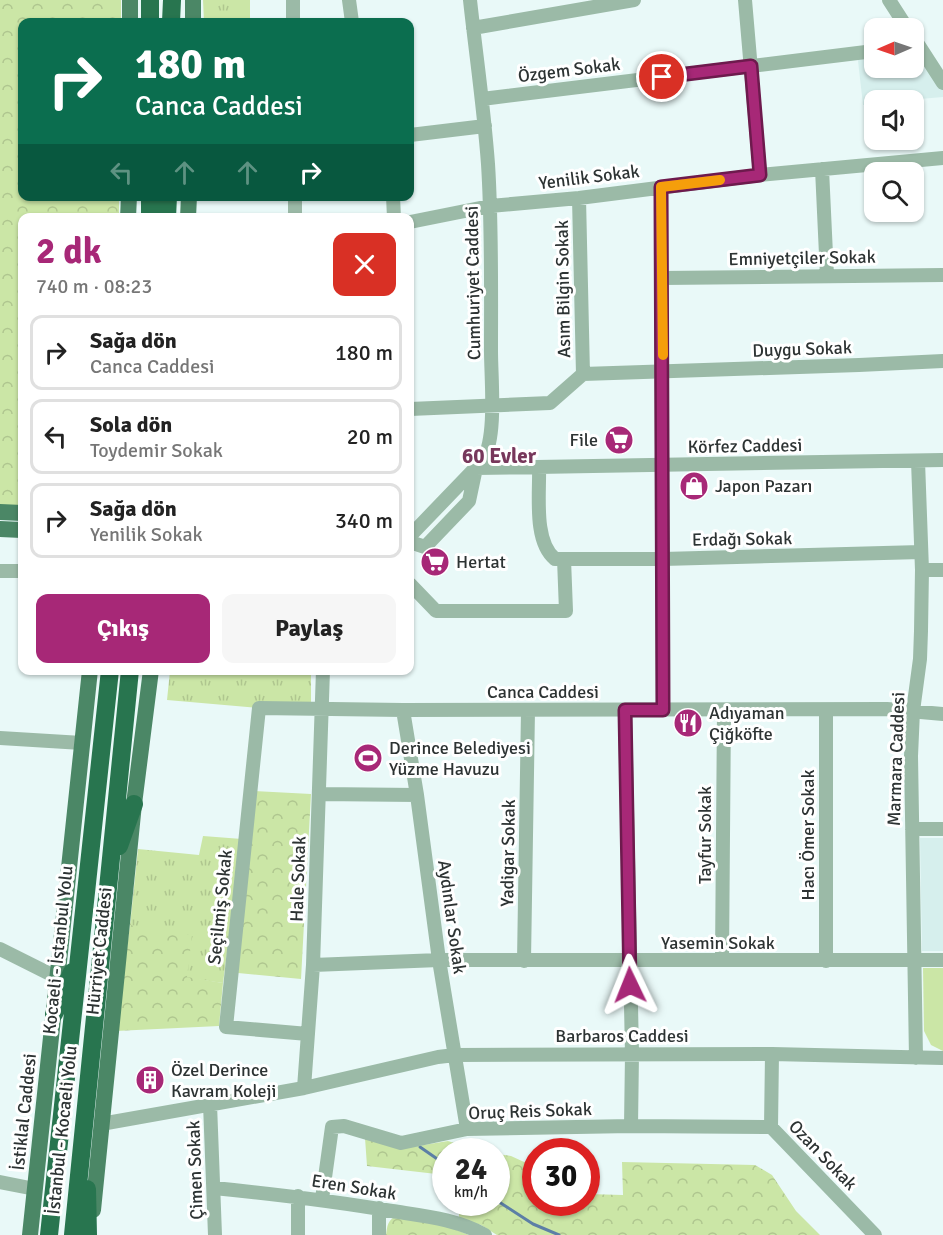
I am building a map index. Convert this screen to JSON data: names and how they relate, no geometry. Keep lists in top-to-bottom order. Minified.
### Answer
{"streets":{"highway":["Kocaeli - İstanbul Yolu","İstanbul - Kocaeli Yolu"],"main road":["Hürriyet Caddesi","İstiklal Caddesi"],"street":["Özgem Sokak","Yenilik Sokak","Emniyetçiler Sokak","Cumhuriyet Caddesi","Asım Bilgin Sokak","Duygu Sokak","Körfez Caddesi","Erdağı Sokak","Canca Caddesi","Marmara Caddesi","Tayfur Sokak","Hacı Ömer Sokak","Yadigar Sokak","Hale Sokak","Seçilmiş Sokak","Aydınlar Sokak","Yasemin Sokak","Barbaros Caddesi","Oruç Reis Sokak","Ozan Sokak","Çimen Sokak","Eren Sokak"]},"crossings":[["Özgem Sokak","Cumhuriyet Caddesi"],["Yenilik Sokak","Cumhuriyet Caddesi"],["Yenilik Sokak","Asım Bilgin Sokak"],["Cumhuriyet Caddesi","Asım Bilgin Sokak"],["Cumhuriyet Caddesi","Körfez Caddesi"],["Asım Bilgin Sokak","Duygu Sokak"],["Körfez Caddesi","Marmara Caddesi"],["Erdağı Sokak","Marmara Caddesi"],["Canca Caddesi","Marmara Caddesi"],["Canca Caddesi","Tayfur Sokak"],["Canca Caddesi","Hacı Ömer Sokak"],["Canca Caddesi","Yadigar Sokak"],["Canca Caddesi","Hale Sokak"],["Canca Caddesi","Seçilmiş Sokak"],["Canca Caddesi","Aydınlar Sokak"],["Marmara Caddesi","Yasemin Sokak"],["Marmara Caddesi","Barbaros Caddesi"],["Tayfur Sokak","Yasemin Sokak"],["Hacı Ömer Sokak","Yasemin Sokak"],["Yadigar Sokak","Yasemin Sokak"],["Hale Sokak","Seçilmiş Sokak"],["Hale Sokak","Yasemin Sokak"],["Hale Sokak","Barbaros Caddesi"],["Aydınlar Sokak","Yasemin Sokak"],["Aydınlar Sokak","Barbaros Caddesi"],["Aydınlar Sokak","Oruç Reis Sokak"],["Hürriyet Caddesi","Barbaros Caddesi"],["Hürriyet Caddesi","İstanbul - Kocaeli Yolu"],["Barbaros Caddesi","İstanbul - Kocaeli Yolu"],["Barbaros Caddesi","Ozan Sokak"],["Barbaros Caddesi","Çimen Sokak"],["Oruç Reis Sokak","Ozan Sokak"],["Oruç Reis Sokak","Eren Sokak"],["Çimen Sokak","Eren Sokak"]],"districts":["60 Evler"],"places":{"supermarket":["File","Hertat"],"shop":["Japon Pazarı"],"restaurant":["Adıyaman Çiğköfte"],"sports":["Derince Belediyesi Yüzme Havuzu"],"building":["Özel Derince Kavram Koleji"]},"north":"left","page":{"turn":["180 m","Canca Caddesi"],"heading":["2 dk","740 m · 08:23"],"list":[{"name":"Sağa dön","note":"Canca Caddesi","value":"180 m"},{"name":"Sola dön","note":"Toydemir Sokak","value":"20 m"},{"name":"Sağa dön","note":"Yenilik Sokak","value":"340 m"}],"buttons":["Çıkış","Paylaş"],"speed":"24 km/h","limit":"30"}}
